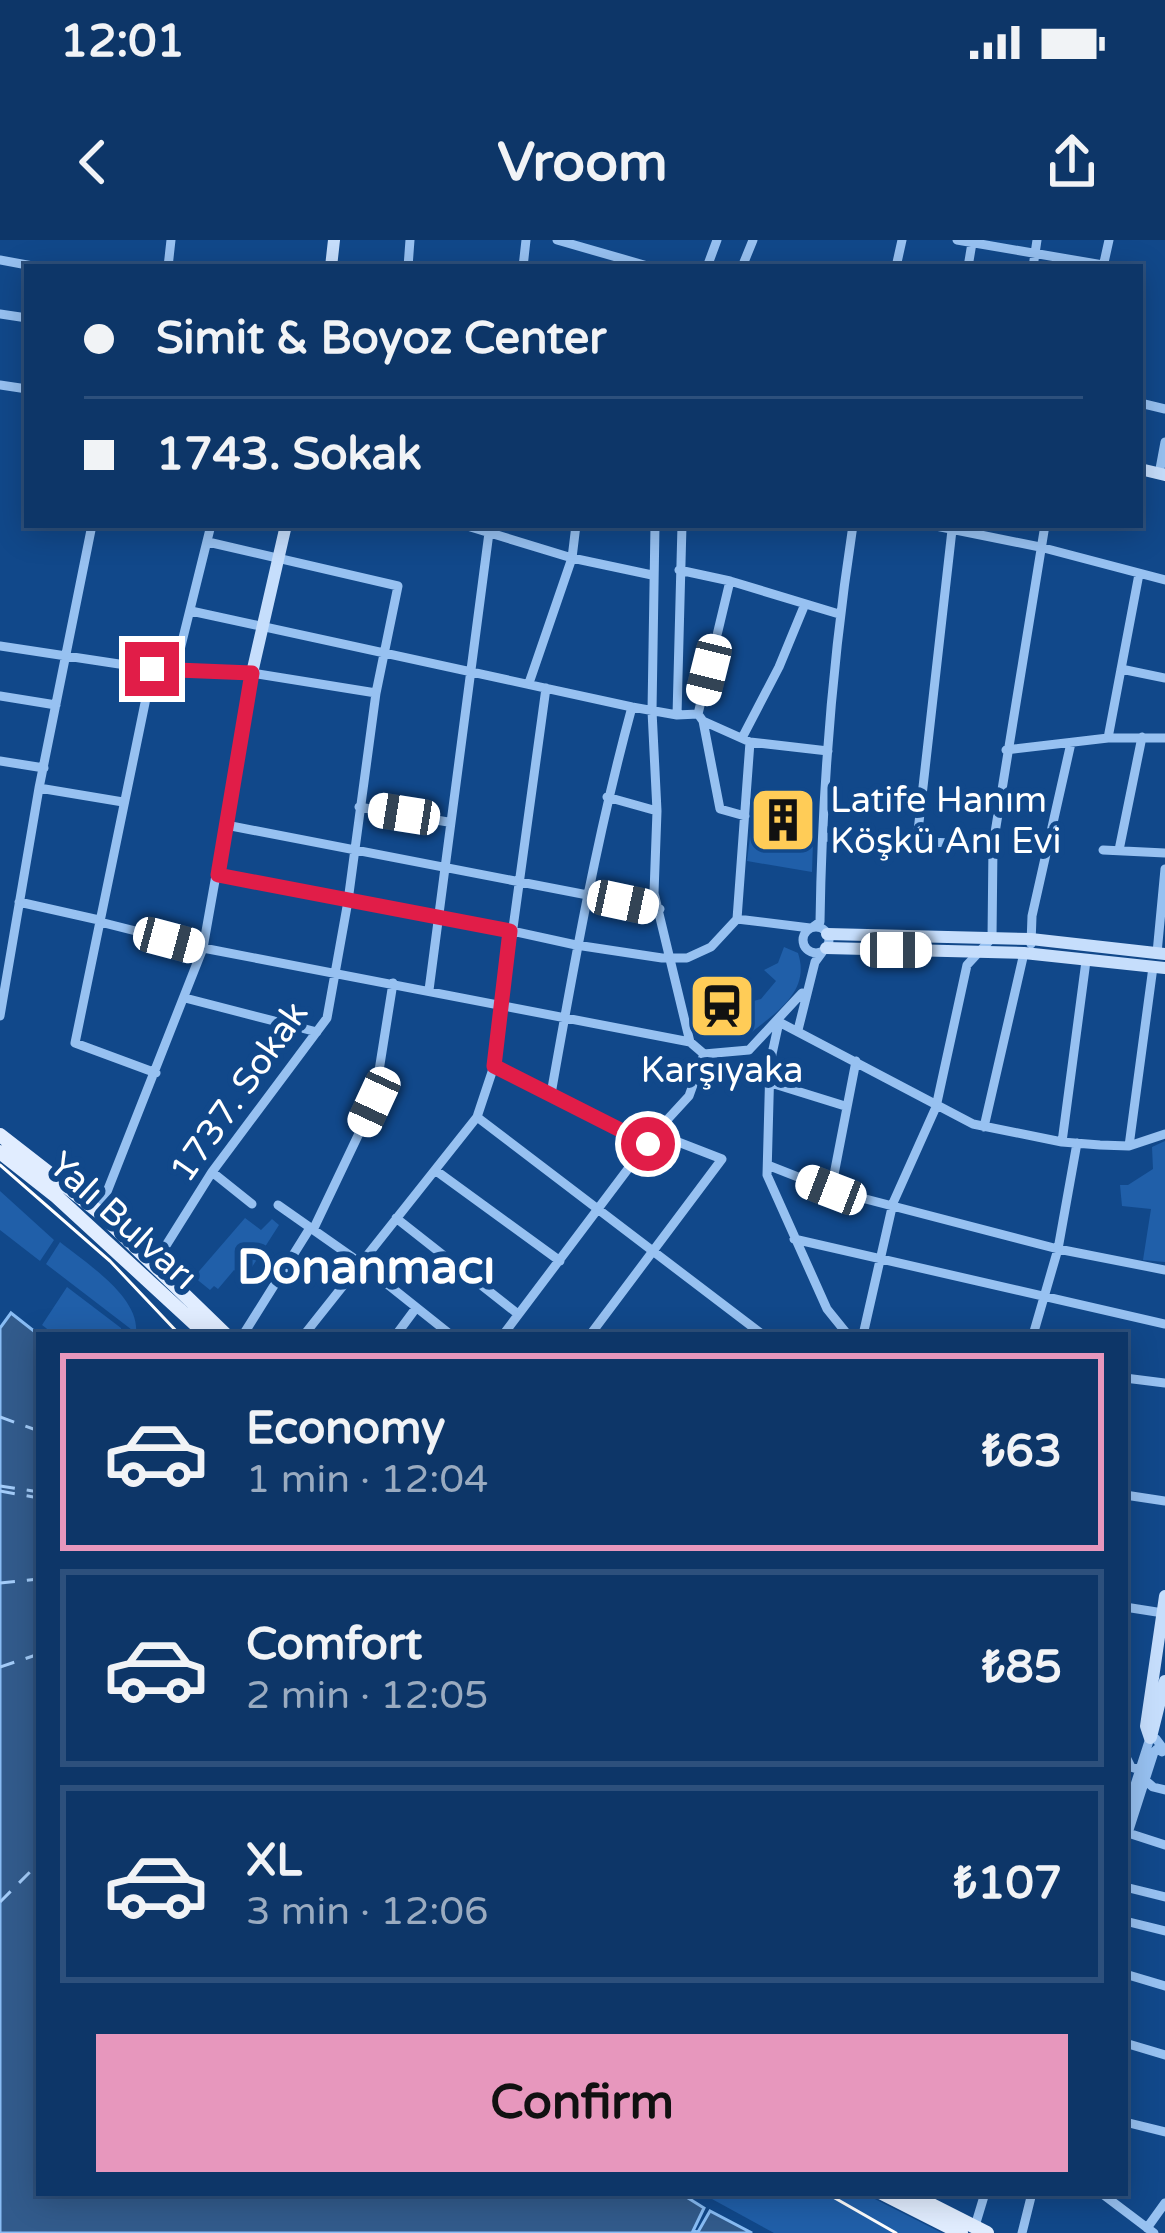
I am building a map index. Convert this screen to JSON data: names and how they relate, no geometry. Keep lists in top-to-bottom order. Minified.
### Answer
{"streets":{"main road":["Yalı Bulvarı"],"street":["1737. Sokak"]},"crossings":[["1737. Sokak","Yalı Bulvarı"]],"districts":["Donanmacı"],"places":{"building":["Latife Hanım Köşkü Anı Evi"],"station":["Karşıyaka"]},"page":{"status":"12:01","header":"Vroom","banner":["Simit & Boyoz Center","1743. Sokak"],"list":[{"name":"Economy","note":"1 min · 12:04","value":"₺63"},{"name":"Comfort","note":"2 min · 12:05","value":"₺85"},{"name":"XL","note":"3 min · 12:06","value":"₺107"}],"buttons":"Confirm"}}
